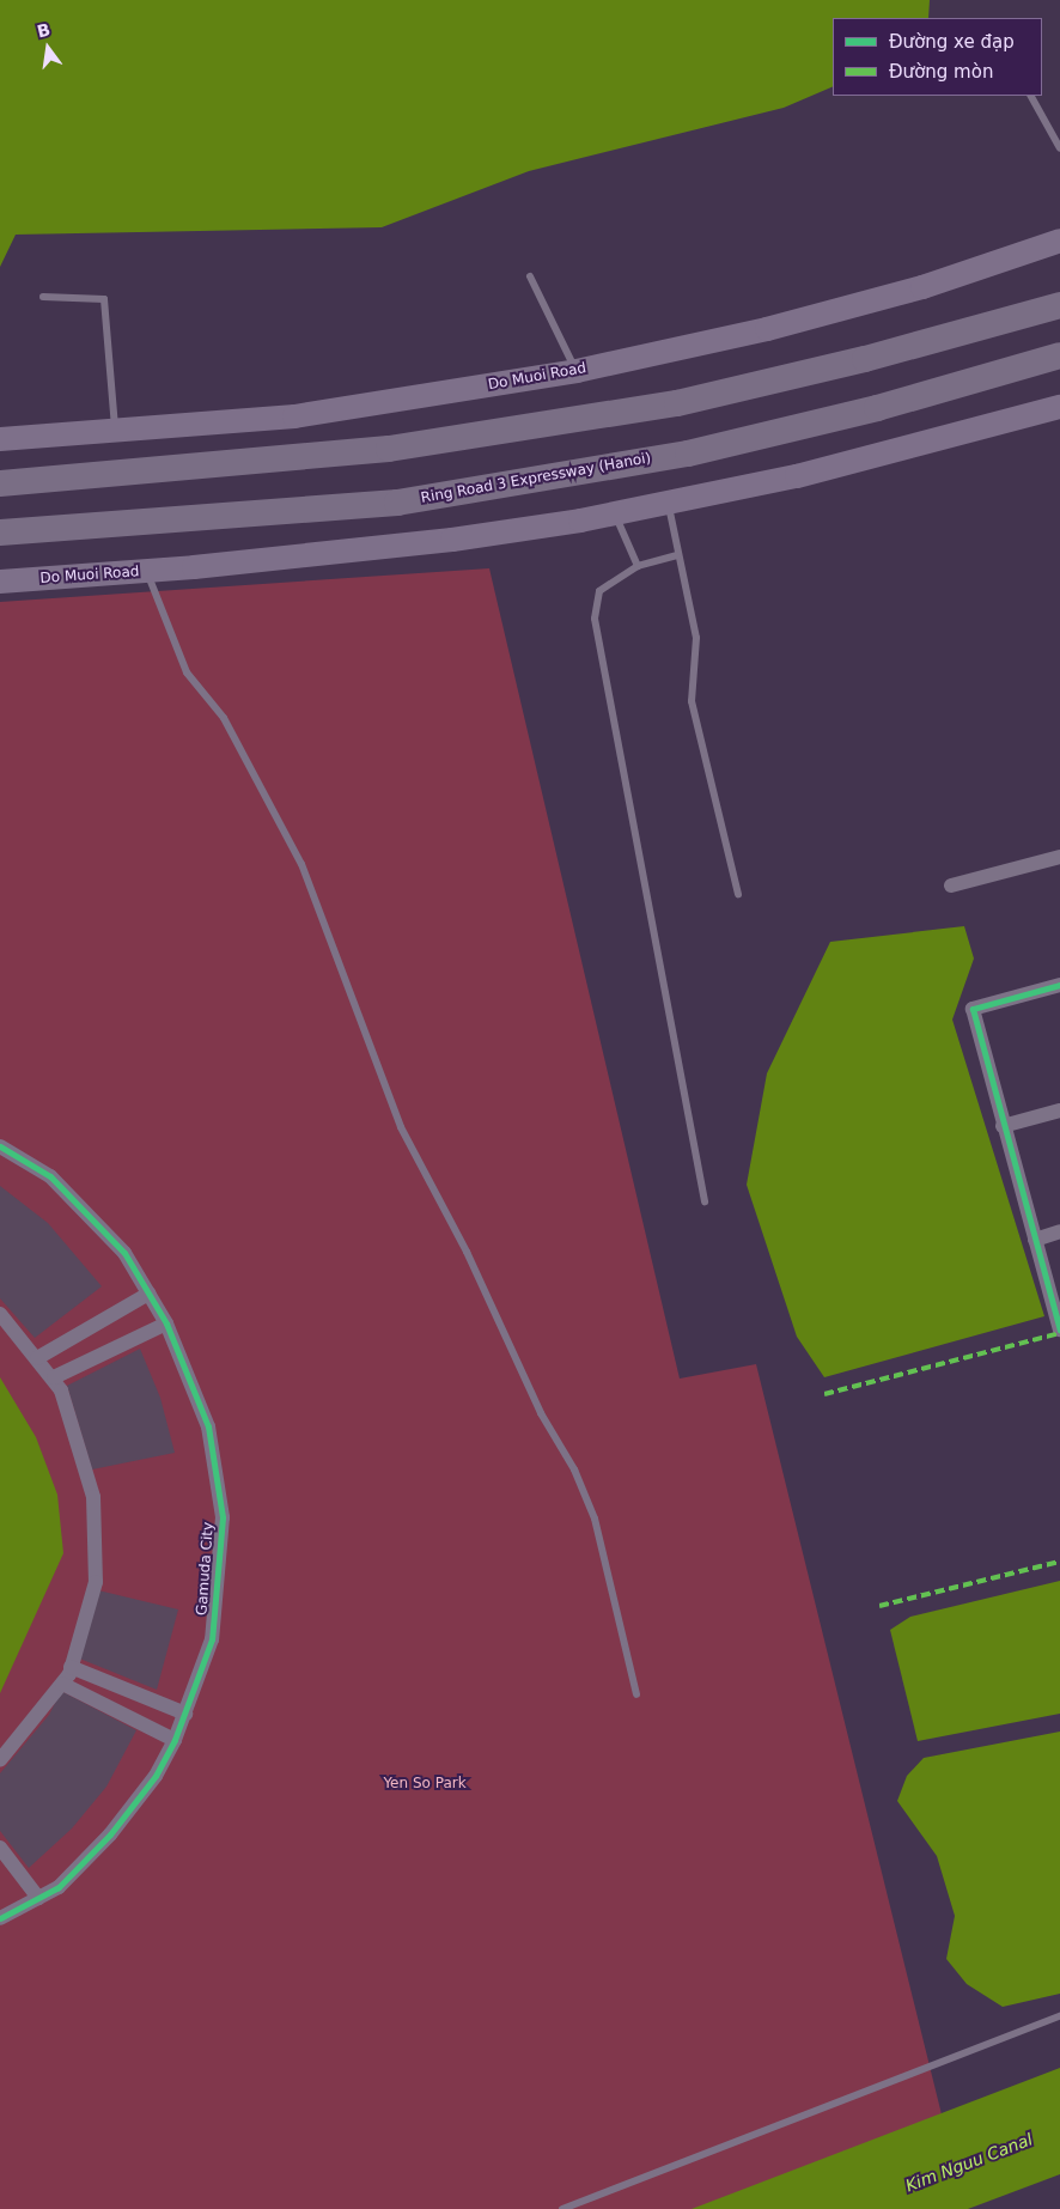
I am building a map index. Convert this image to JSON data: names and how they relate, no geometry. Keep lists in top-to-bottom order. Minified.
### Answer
{"streets":{"highway":["Ring Road 3 Expressway (Hanoi)"],"main road":["Do Muoi Road"],"street":["Gamuda City"]},"water":["Kim Nguu Canal"],"parks":["Yen So Park"],"legend":["Đường xe đạp","Đường mòn"],"north":"top"}
